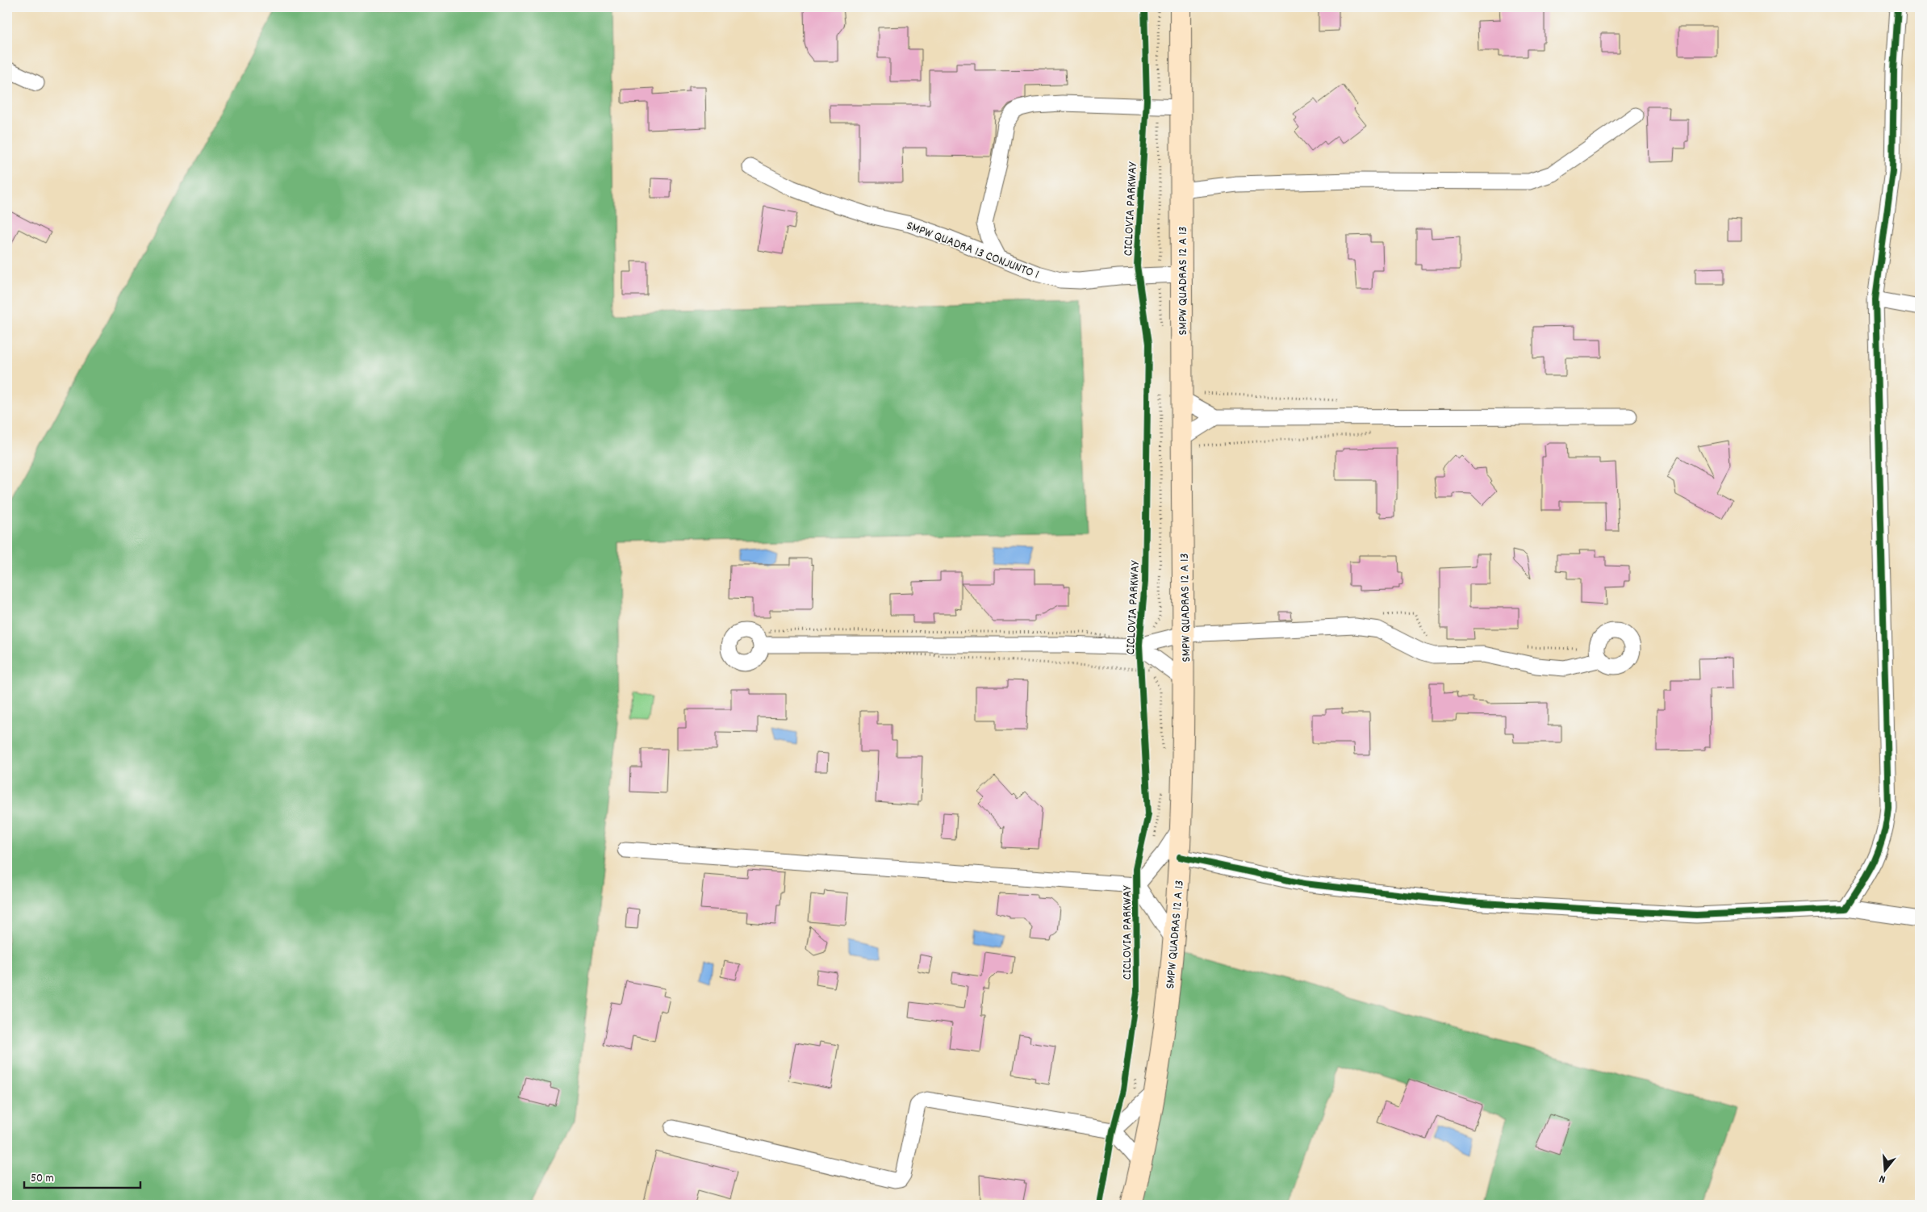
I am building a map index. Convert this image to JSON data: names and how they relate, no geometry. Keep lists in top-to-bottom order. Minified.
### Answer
{"streets":{"street":["SMPW QUADRA 13 CONJUNTO 1","SMPW QUADRAS 12 A 13"],"cycle path":["CICLOVIA PARKWAY"]},"crossings":[["SMPW QUADRA 13 CONJUNTO 1","SMPW QUADRAS 12 A 13"]],"scale_bar":"50 m","north":"bottom"}
